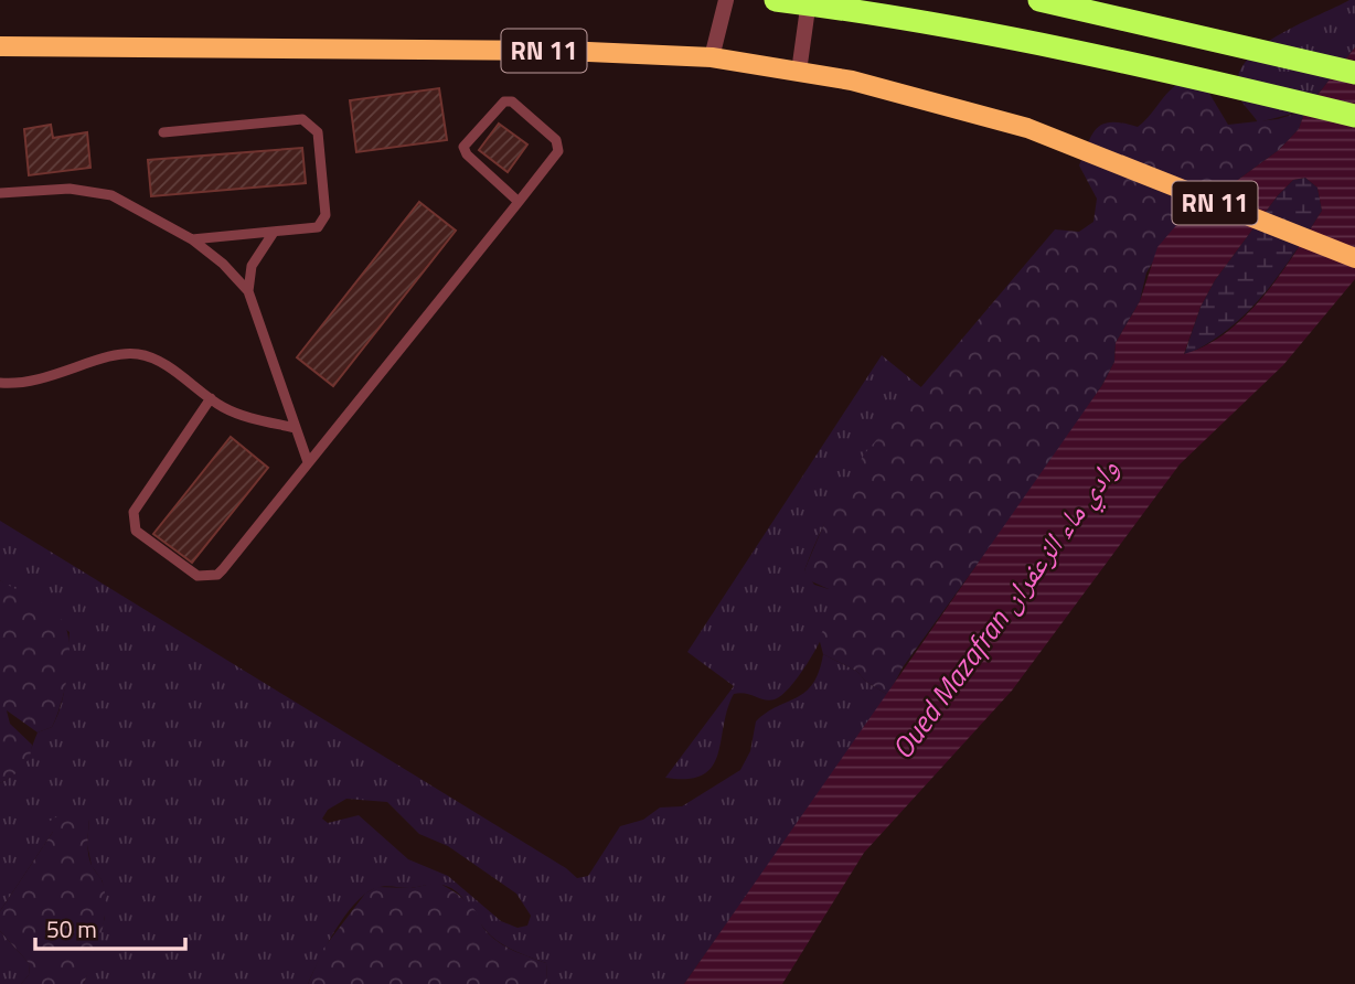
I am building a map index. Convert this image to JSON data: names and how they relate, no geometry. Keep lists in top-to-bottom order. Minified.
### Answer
{"streets":{"main road":["RN 11"]},"water":["Oued Mazafran وادي ماء الزعفران"],"scale_bar":"50 m"}
